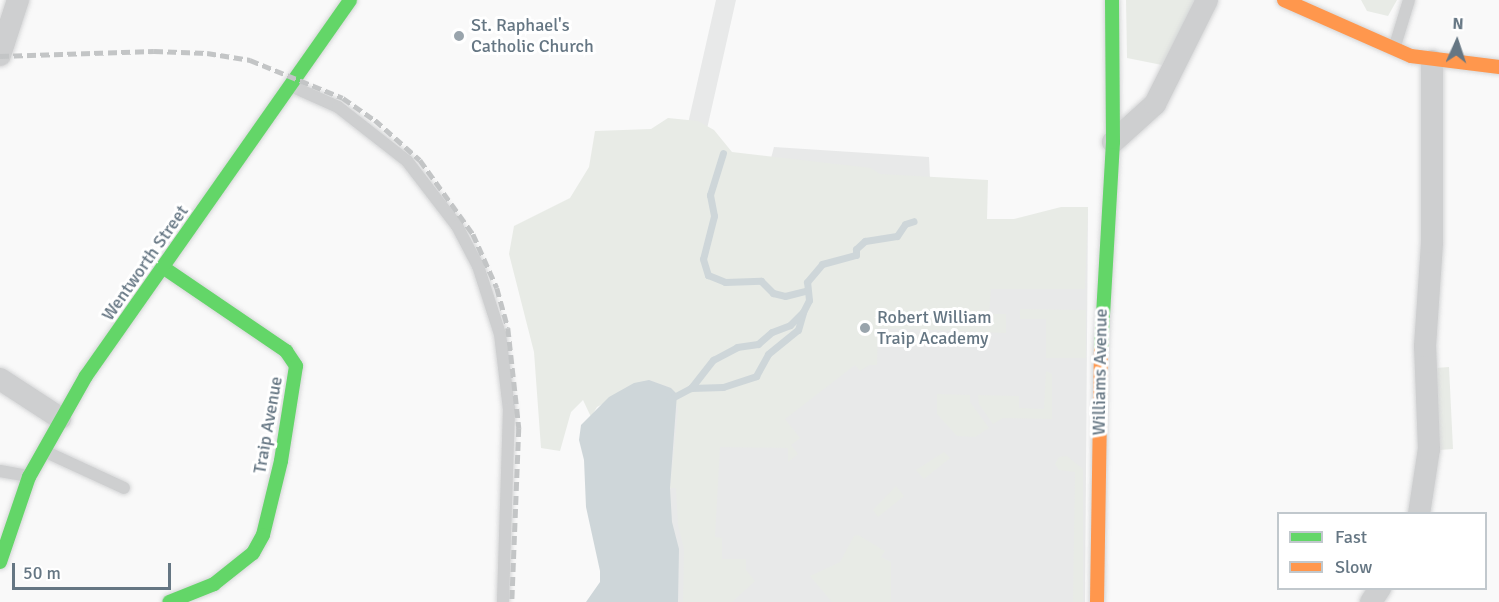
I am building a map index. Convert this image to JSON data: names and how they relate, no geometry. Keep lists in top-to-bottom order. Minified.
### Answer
{"streets":{"street":["Wentworth Street","Williams Avenue","Traip Avenue"]},"crossings":[["Wentworth Street","Traip Avenue"]],"places":["St. Raphael's Catholic Church","Robert William Traip Academy"],"legend":["Fast","Slow"],"scale_bar":"50 m","north":"top"}
